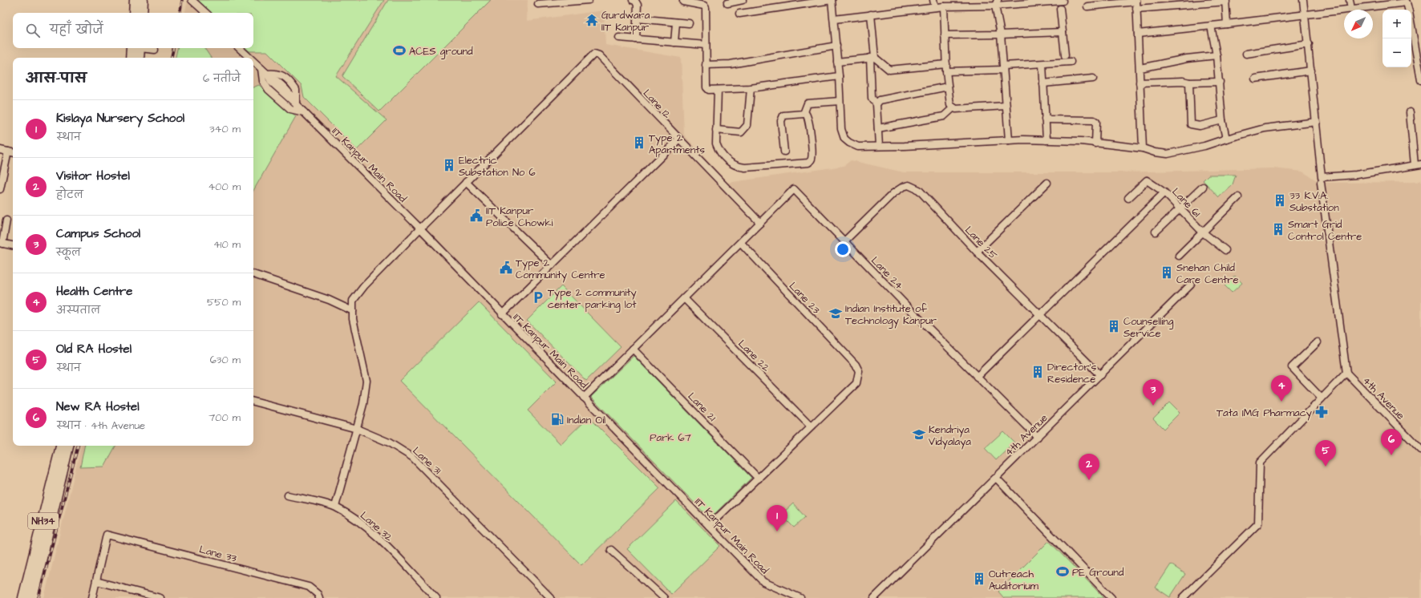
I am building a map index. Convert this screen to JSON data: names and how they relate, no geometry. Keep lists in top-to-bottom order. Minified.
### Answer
{"streets":{"highway":["NH34"],"street":["Lane 12","IIT Kanpur Main Road","Lane 61","Lane 25","Lane 24","Lane 23","Lane 22","4th Avenue","Lane 21","Lane 31","Lane 32","Lane 33"]},"crossings":[["Lane 12","Lane 24"],["Lane 61","Lane 25"],["Lane 61","Lane 24"],["Lane 25","Lane 24"],["Lane 25","4th Avenue"],["Lane 24","4th Avenue"],["Lane 23","Lane 22"]],"parks":["Park 67"],"places":{"temple":["Gurdwara IIT Kanpur"],"sports":["ACES ground","PE Ground"],"building":["Type 2 Apartments","Electric Substation No 6","33 K.V.A. Substation","Smart Grid Control Centre","Snehan Child Care Centre","Counselling Service","Director's Residence","Outreach Auditorium"],"public building":["IIT Kanpur Police Chowki","Type 2 Community Centre"],"parking":["Type 2 community center parking lot"],"school or university":["Indian Institute of Technology Kanpur","Kendriya Vidyalaya"],"pharmacy":["Tata 1MG Pharmacy"],"fuel station":["Indian Oil"]},"north":"bottom left","page":{"map_buttons":["+","−"],"search":"यहाँ खोजें","heading":["आस-पास","6 नतीजे"],"list":[{"mark":"1","name":"Kislaya Nursery School","note":"स्थान","value":"340 m"},{"mark":"2","name":"Visitor Hostel","note":"होटल","value":"400 m"},{"mark":"3","name":"Campus School","note":"स्कूल","value":"410 m"},{"mark":"4","name":"Health Centre","note":"अस्पताल","value":"550 m"},{"mark":"5","name":"Old RA Hostel","note":"स्थान","value":"630 m"},{"mark":"6","name":"New RA Hostel","note":"स्थान · 4th Avenue","value":"700 m"}],"pins":["4","3","6","5","2","1"]}}
